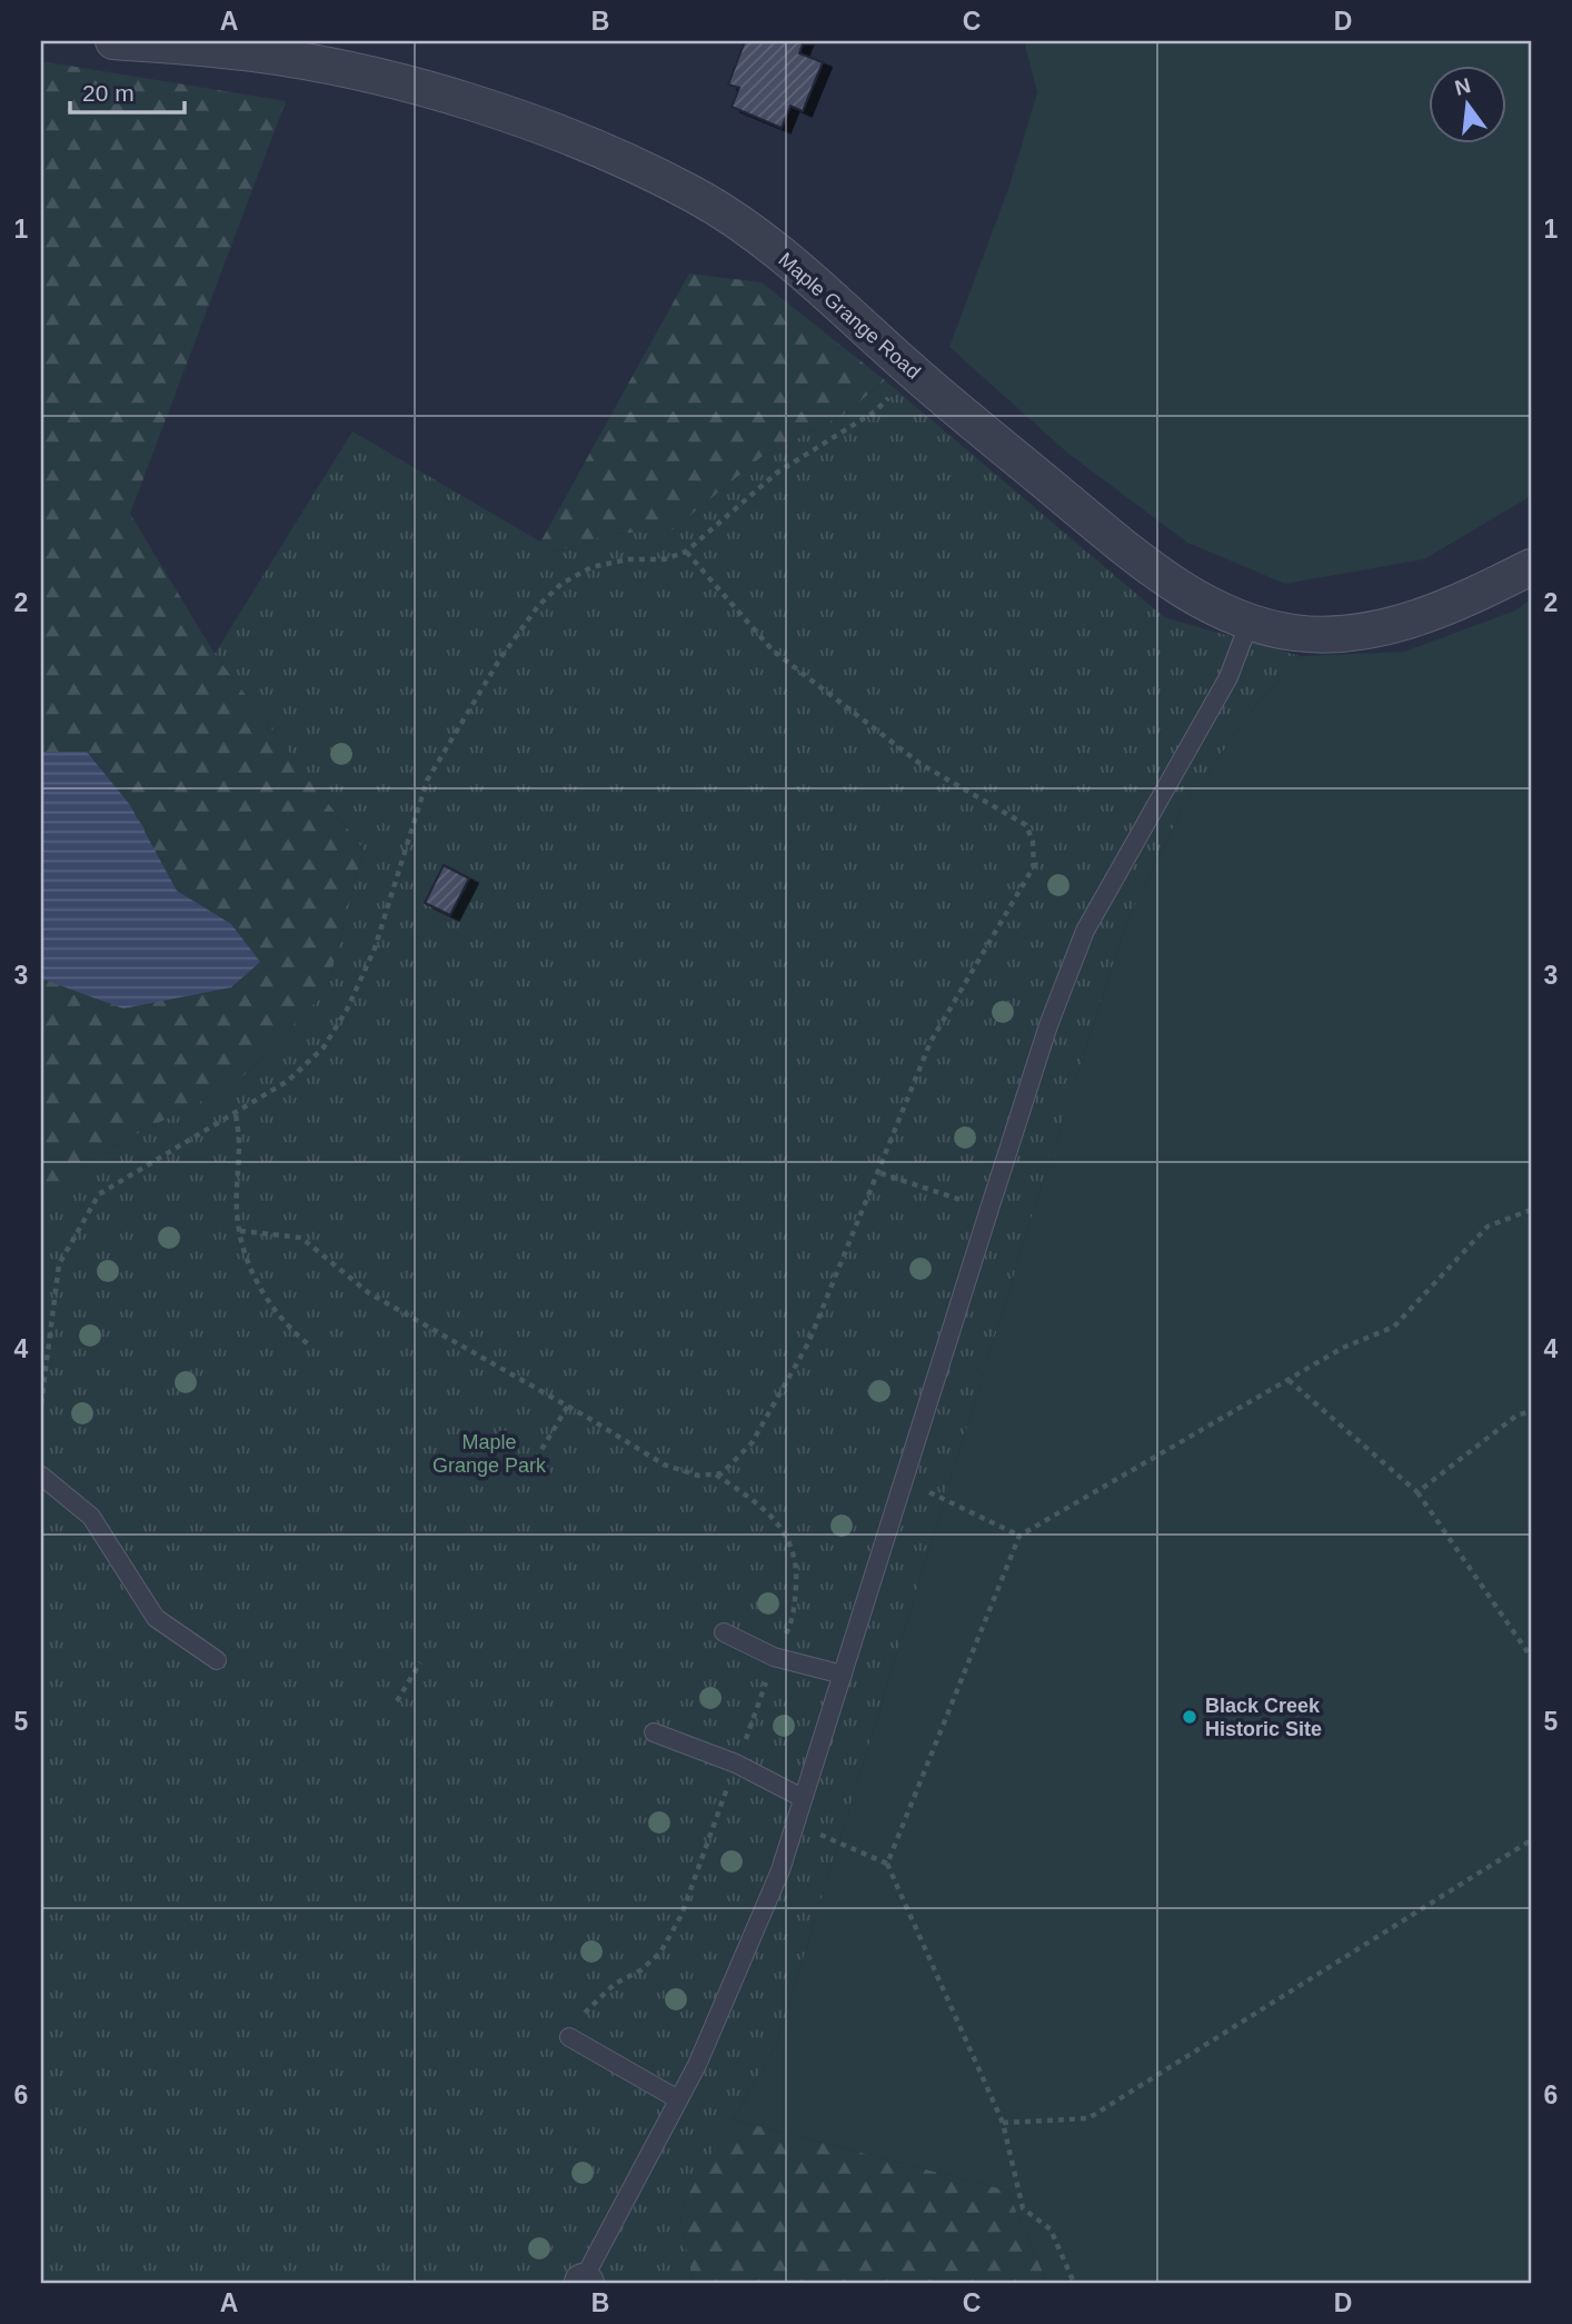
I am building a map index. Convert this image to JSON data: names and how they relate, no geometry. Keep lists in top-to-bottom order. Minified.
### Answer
{"streets":{"street":["Maple Grange Road"]},"parks":["Maple Grange Park"],"places":["Black Creek Historic Site"],"scale_bar":"20 m","north":"top","grid":{"columns":["A","B","C","D"],"rows":["1","2","3","4","5","6"]}}
